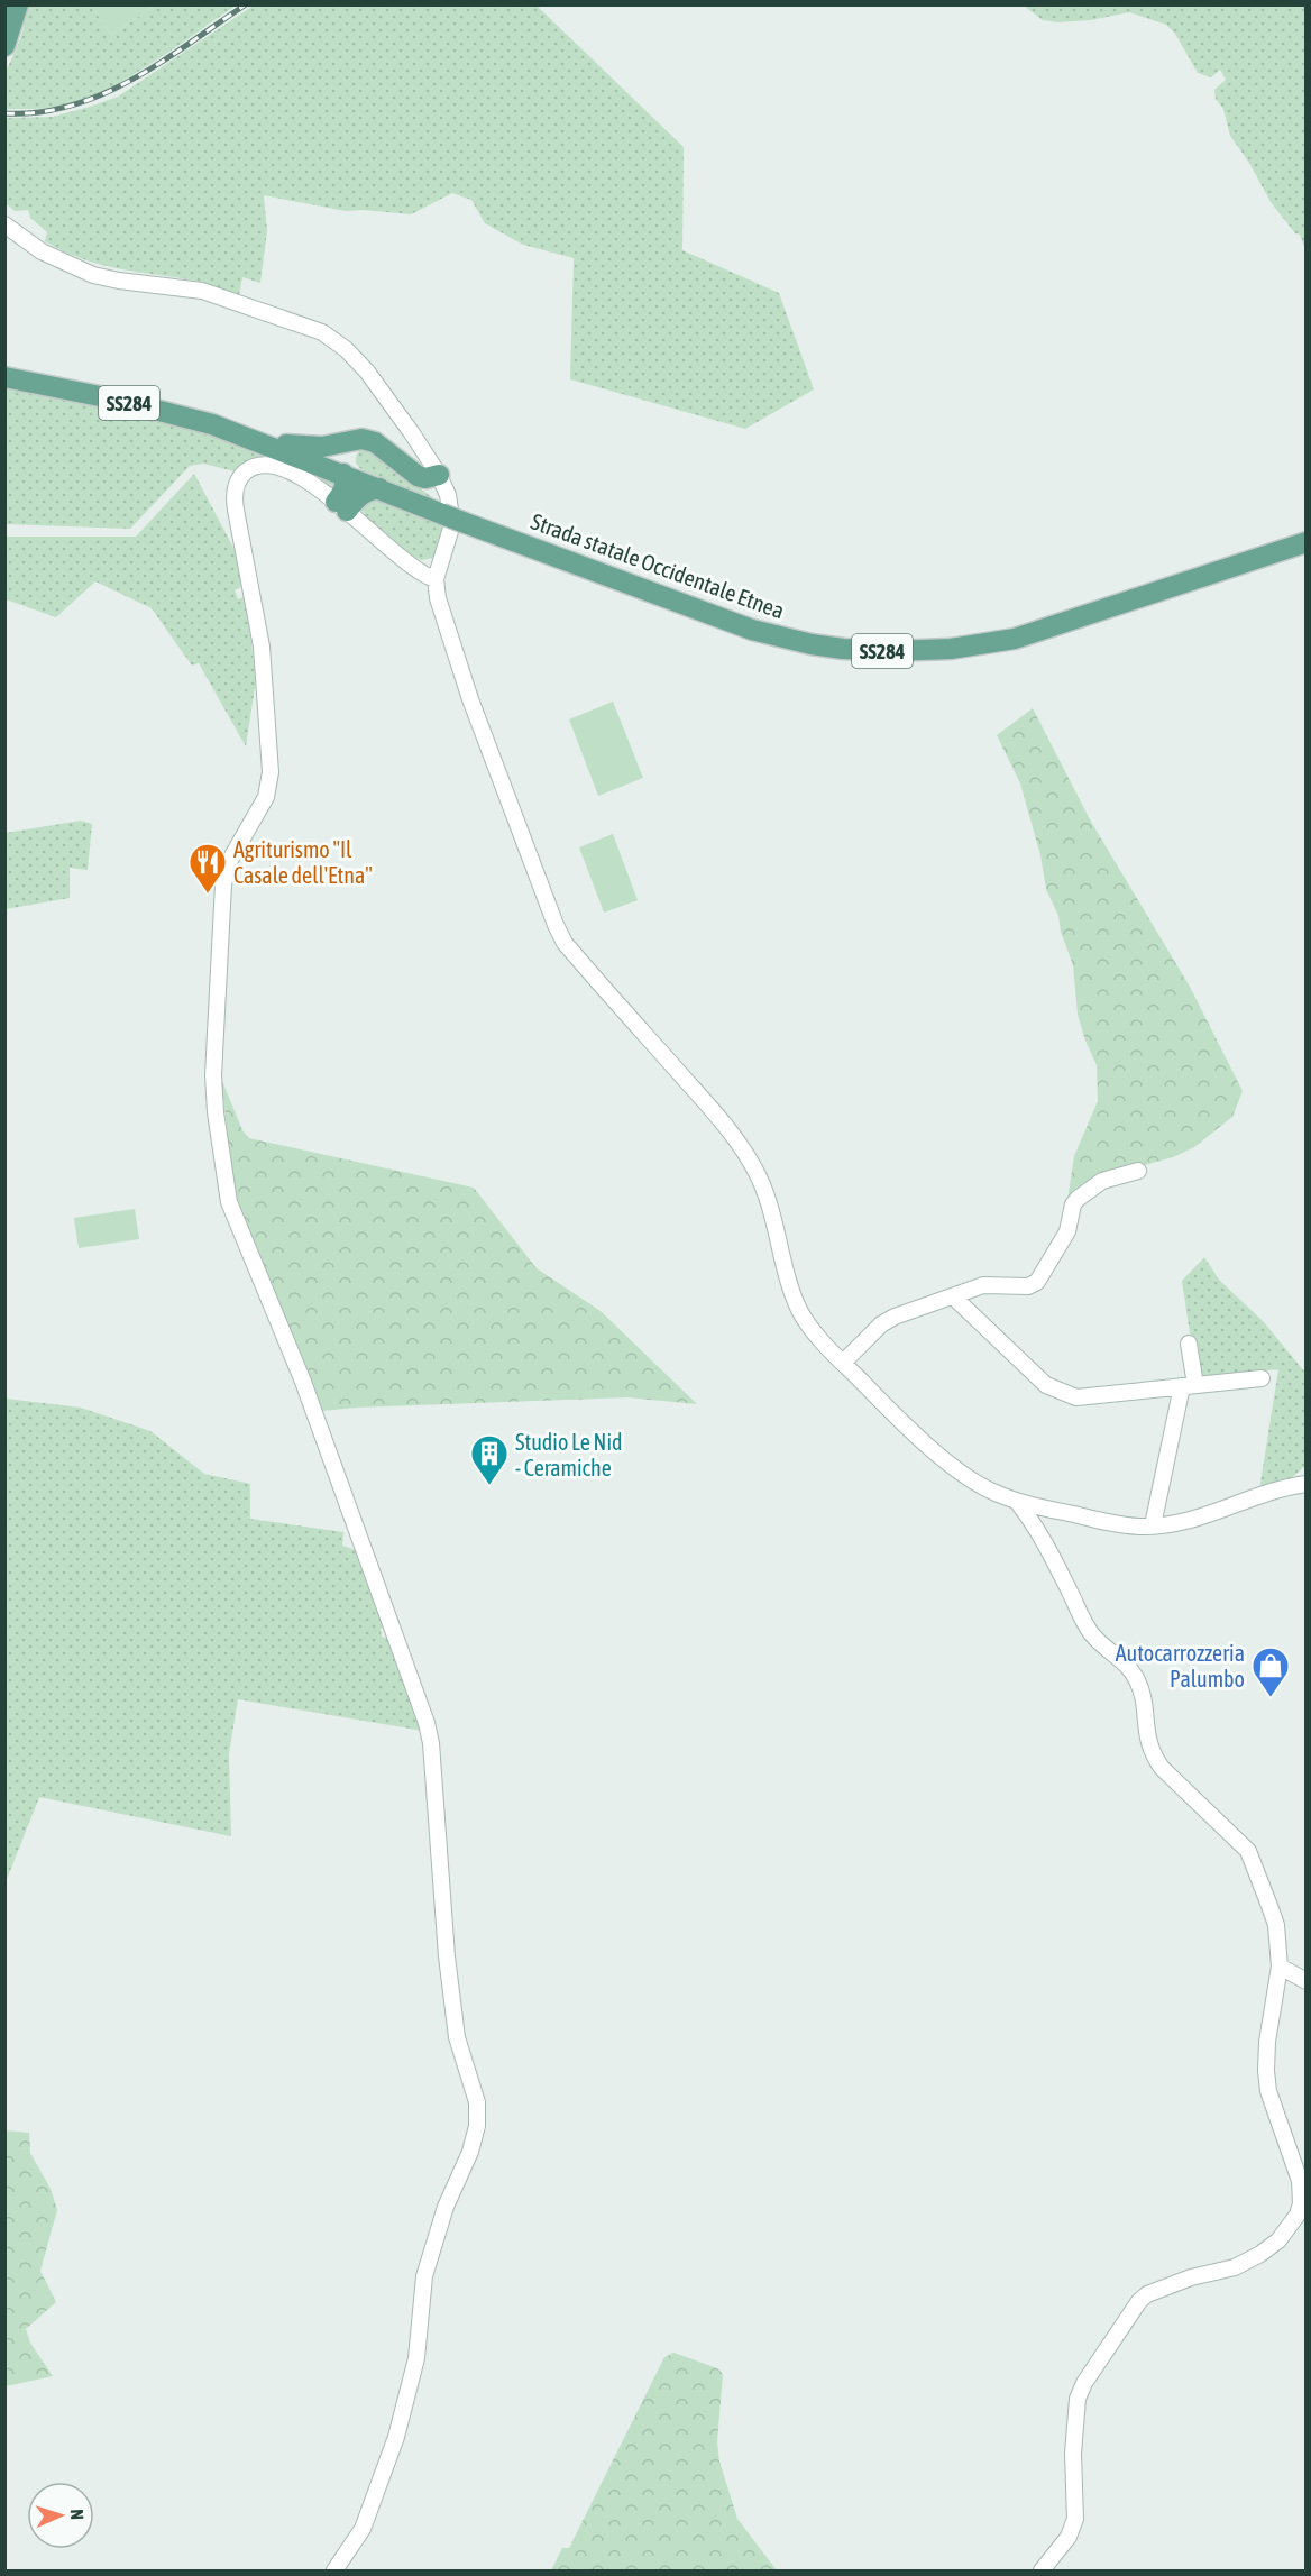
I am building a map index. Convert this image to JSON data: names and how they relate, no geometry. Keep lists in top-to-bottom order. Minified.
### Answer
{"streets":{"main road":["SS284","Strada statale Occidentale Etnea"]},"crossings":[["SS284","Strada statale Occidentale Etnea"]],"places":{"restaurant":["Agriturismo \"Il Casale dell'Etna\""],"building":["Studio Le Nid - Ceramiche"],"shop":["Autocarrozzeria Palumbo"]},"north":"right"}
